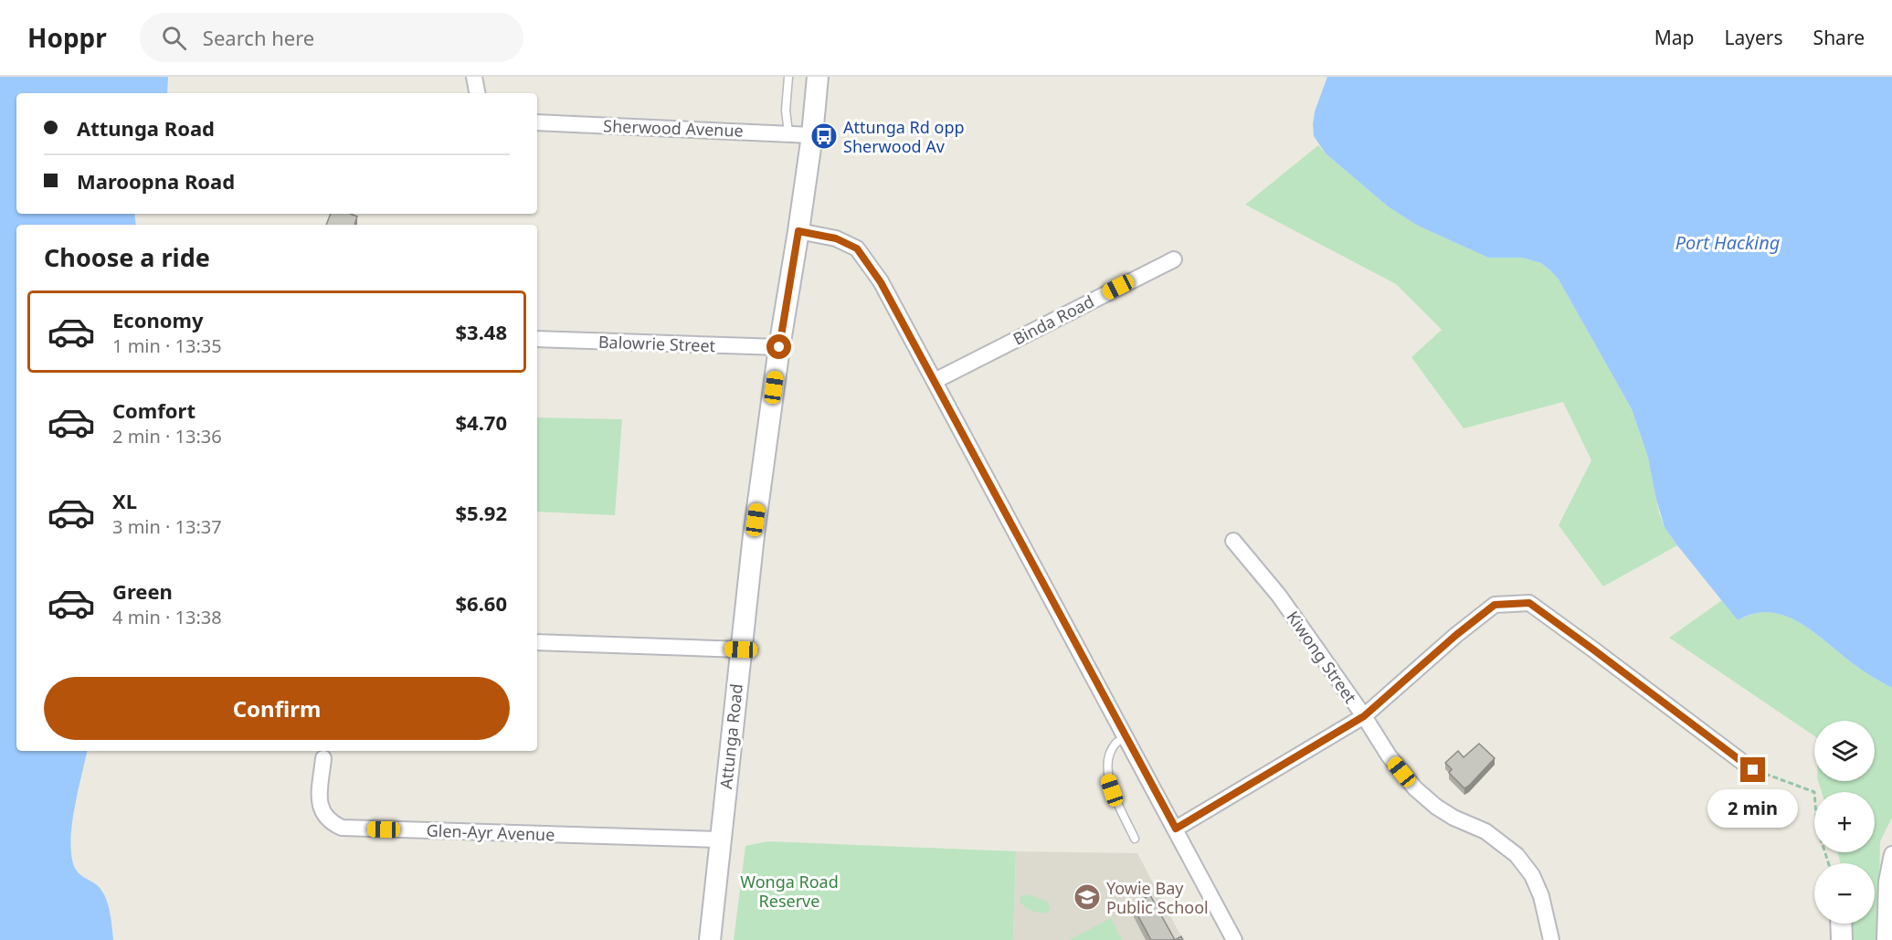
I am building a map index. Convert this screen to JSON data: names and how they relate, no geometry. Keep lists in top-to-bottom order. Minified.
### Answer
{"streets":{"street":["Sherwood Avenue","Binda Road","Balowrie Street","Kiwong Street","Attunga Road","Glen-Ayr Avenue"]},"crossings":[["Sherwood Avenue","Attunga Road"],["Balowrie Street","Attunga Road"],["Attunga Road","Glen-Ayr Avenue"]],"water":["Port Hacking"],"parks":["Wonga Road Reserve"],"places":{"bus stop":["Attunga Rd opp Sherwood Av"],"school or university":["Yowie Bay Public School"]},"page":{"header":"Hoppr","search":"Search here","nav":["Map","Layers","Share"],"banner":["Attunga Road","Maroopna Road"],"heading":"Choose a ride","list":[{"name":"Economy","note":"1 min · 13:35","value":"$3.48"},{"name":"Comfort","note":"2 min · 13:36","value":"$4.70"},{"name":"XL","note":"3 min · 13:37","value":"$5.92"},{"name":"Green","note":"4 min · 13:38","value":"$6.60"}],"buttons":"Confirm","map_buttons":["+","−"],"bubble":"2 min"}}
